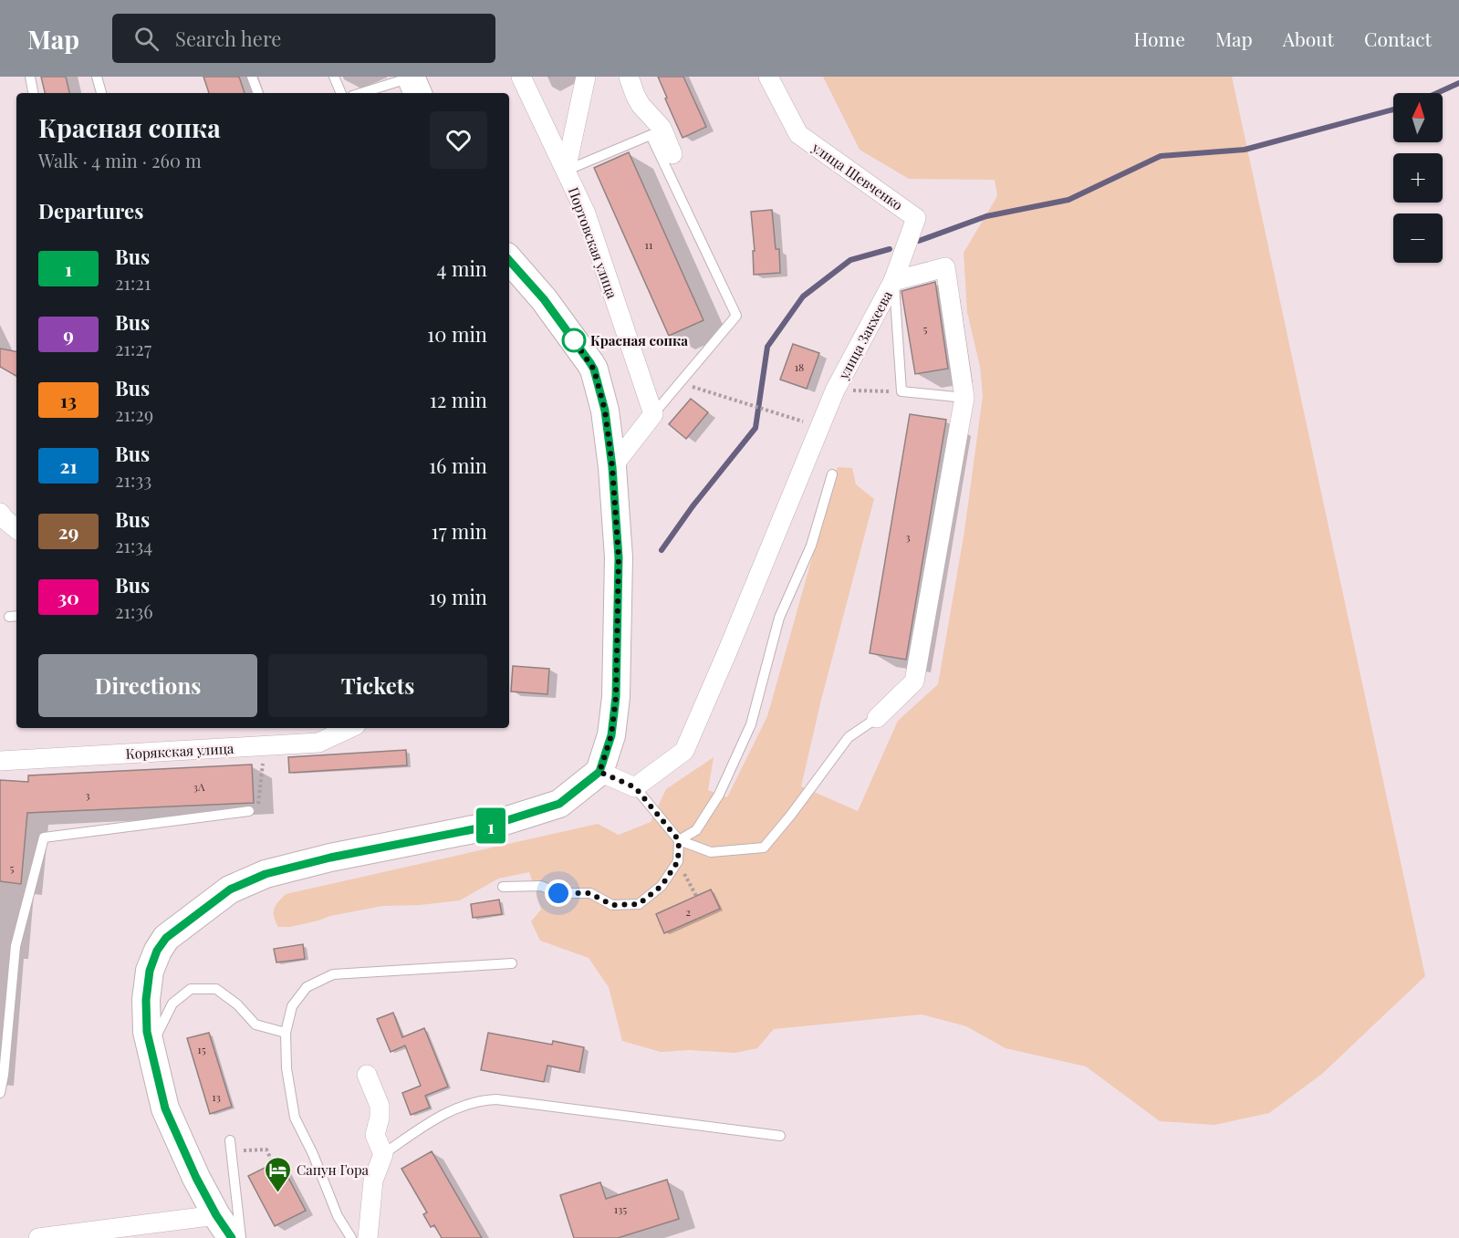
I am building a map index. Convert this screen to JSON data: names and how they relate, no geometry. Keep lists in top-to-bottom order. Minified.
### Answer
{"streets":{"street":["улица Шевченко","Портовская улица","улица Закхеева","Корякская улица"]},"crossings":[["улица Шевченко","улица Закхеева"]],"places":{"other":["Красная сопка"],"hotel":["Сапун Гора"]},"lines":["bus line 1"],"house_numbers":["11","5","18","3","3А","3","5","2","15","13","135"],"north":"top","page":{"header":"Map","search":"Search here","nav":["Home","Map","About","Contact"],"on_map":"1","map_buttons":["+","−"],"heading":[["Красная сопка","Walk · 4 min · 260 m"],"Departures"],"list":[{"mark":"1","name":"Bus","note":"21:21","value":"4 min"},{"mark":"9","name":"Bus","note":"21:27","value":"10 min"},{"mark":"13","name":"Bus","note":"21:29","value":"12 min"},{"mark":"21","name":"Bus","note":"21:33","value":"16 min"},{"mark":"29","name":"Bus","note":"21:34","value":"17 min"},{"mark":"30","name":"Bus","note":"21:36","value":"19 min"}],"buttons":["Directions","Tickets"]}}
